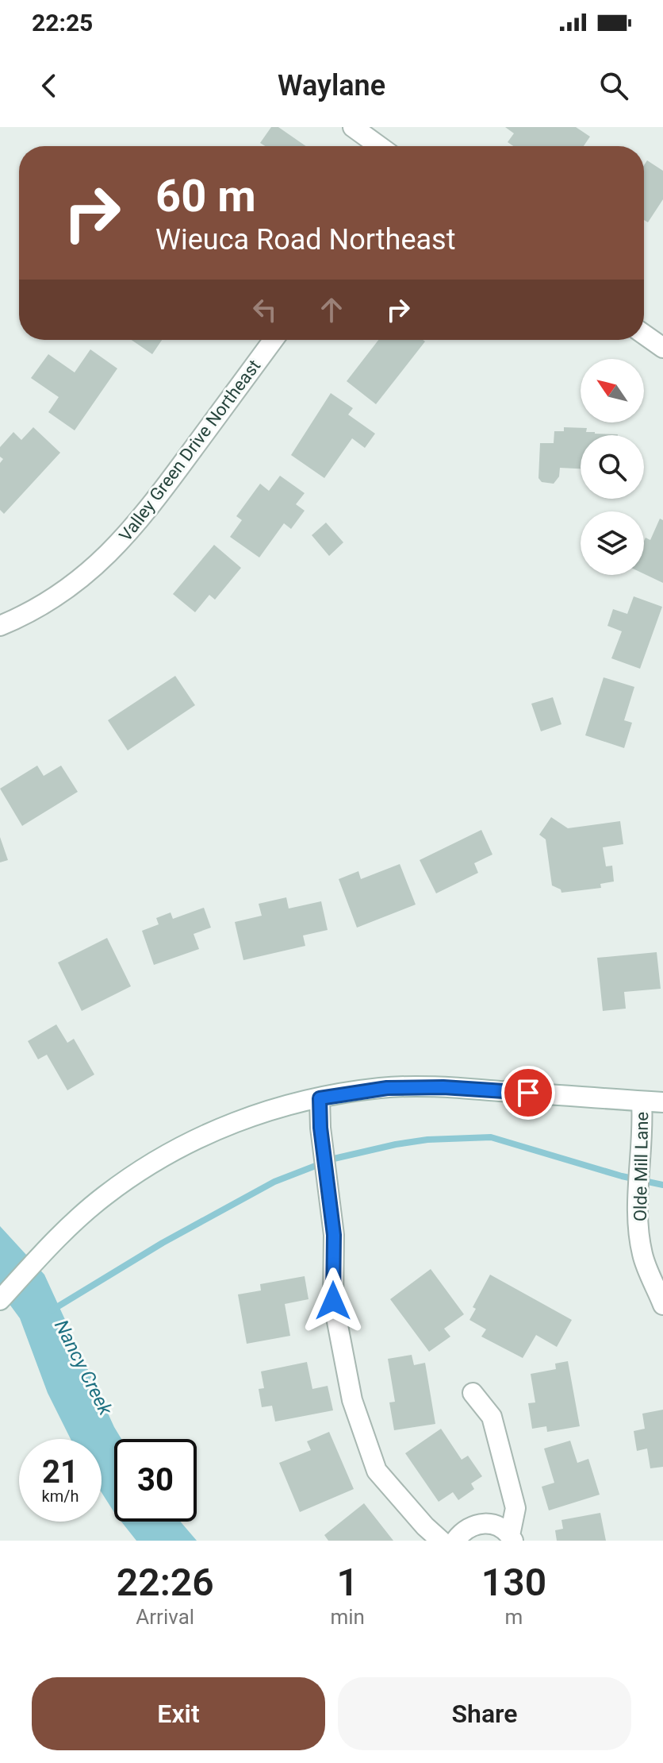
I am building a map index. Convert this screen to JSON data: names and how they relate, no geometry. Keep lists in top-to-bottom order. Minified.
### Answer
{"streets":{"street":["Valley Green Drive Northeast","Olde Mill Lane"]},"water":["Nancy Creek"],"north":"top left","page":{"status":"22:25","header":"Waylane","turn":["60 m","Wieuca Road Northeast"],"speed":"21 km/h","limit":"30","eta":["22:26","Arrival","1","min","130","m"],"buttons":["Exit","Share"]}}
